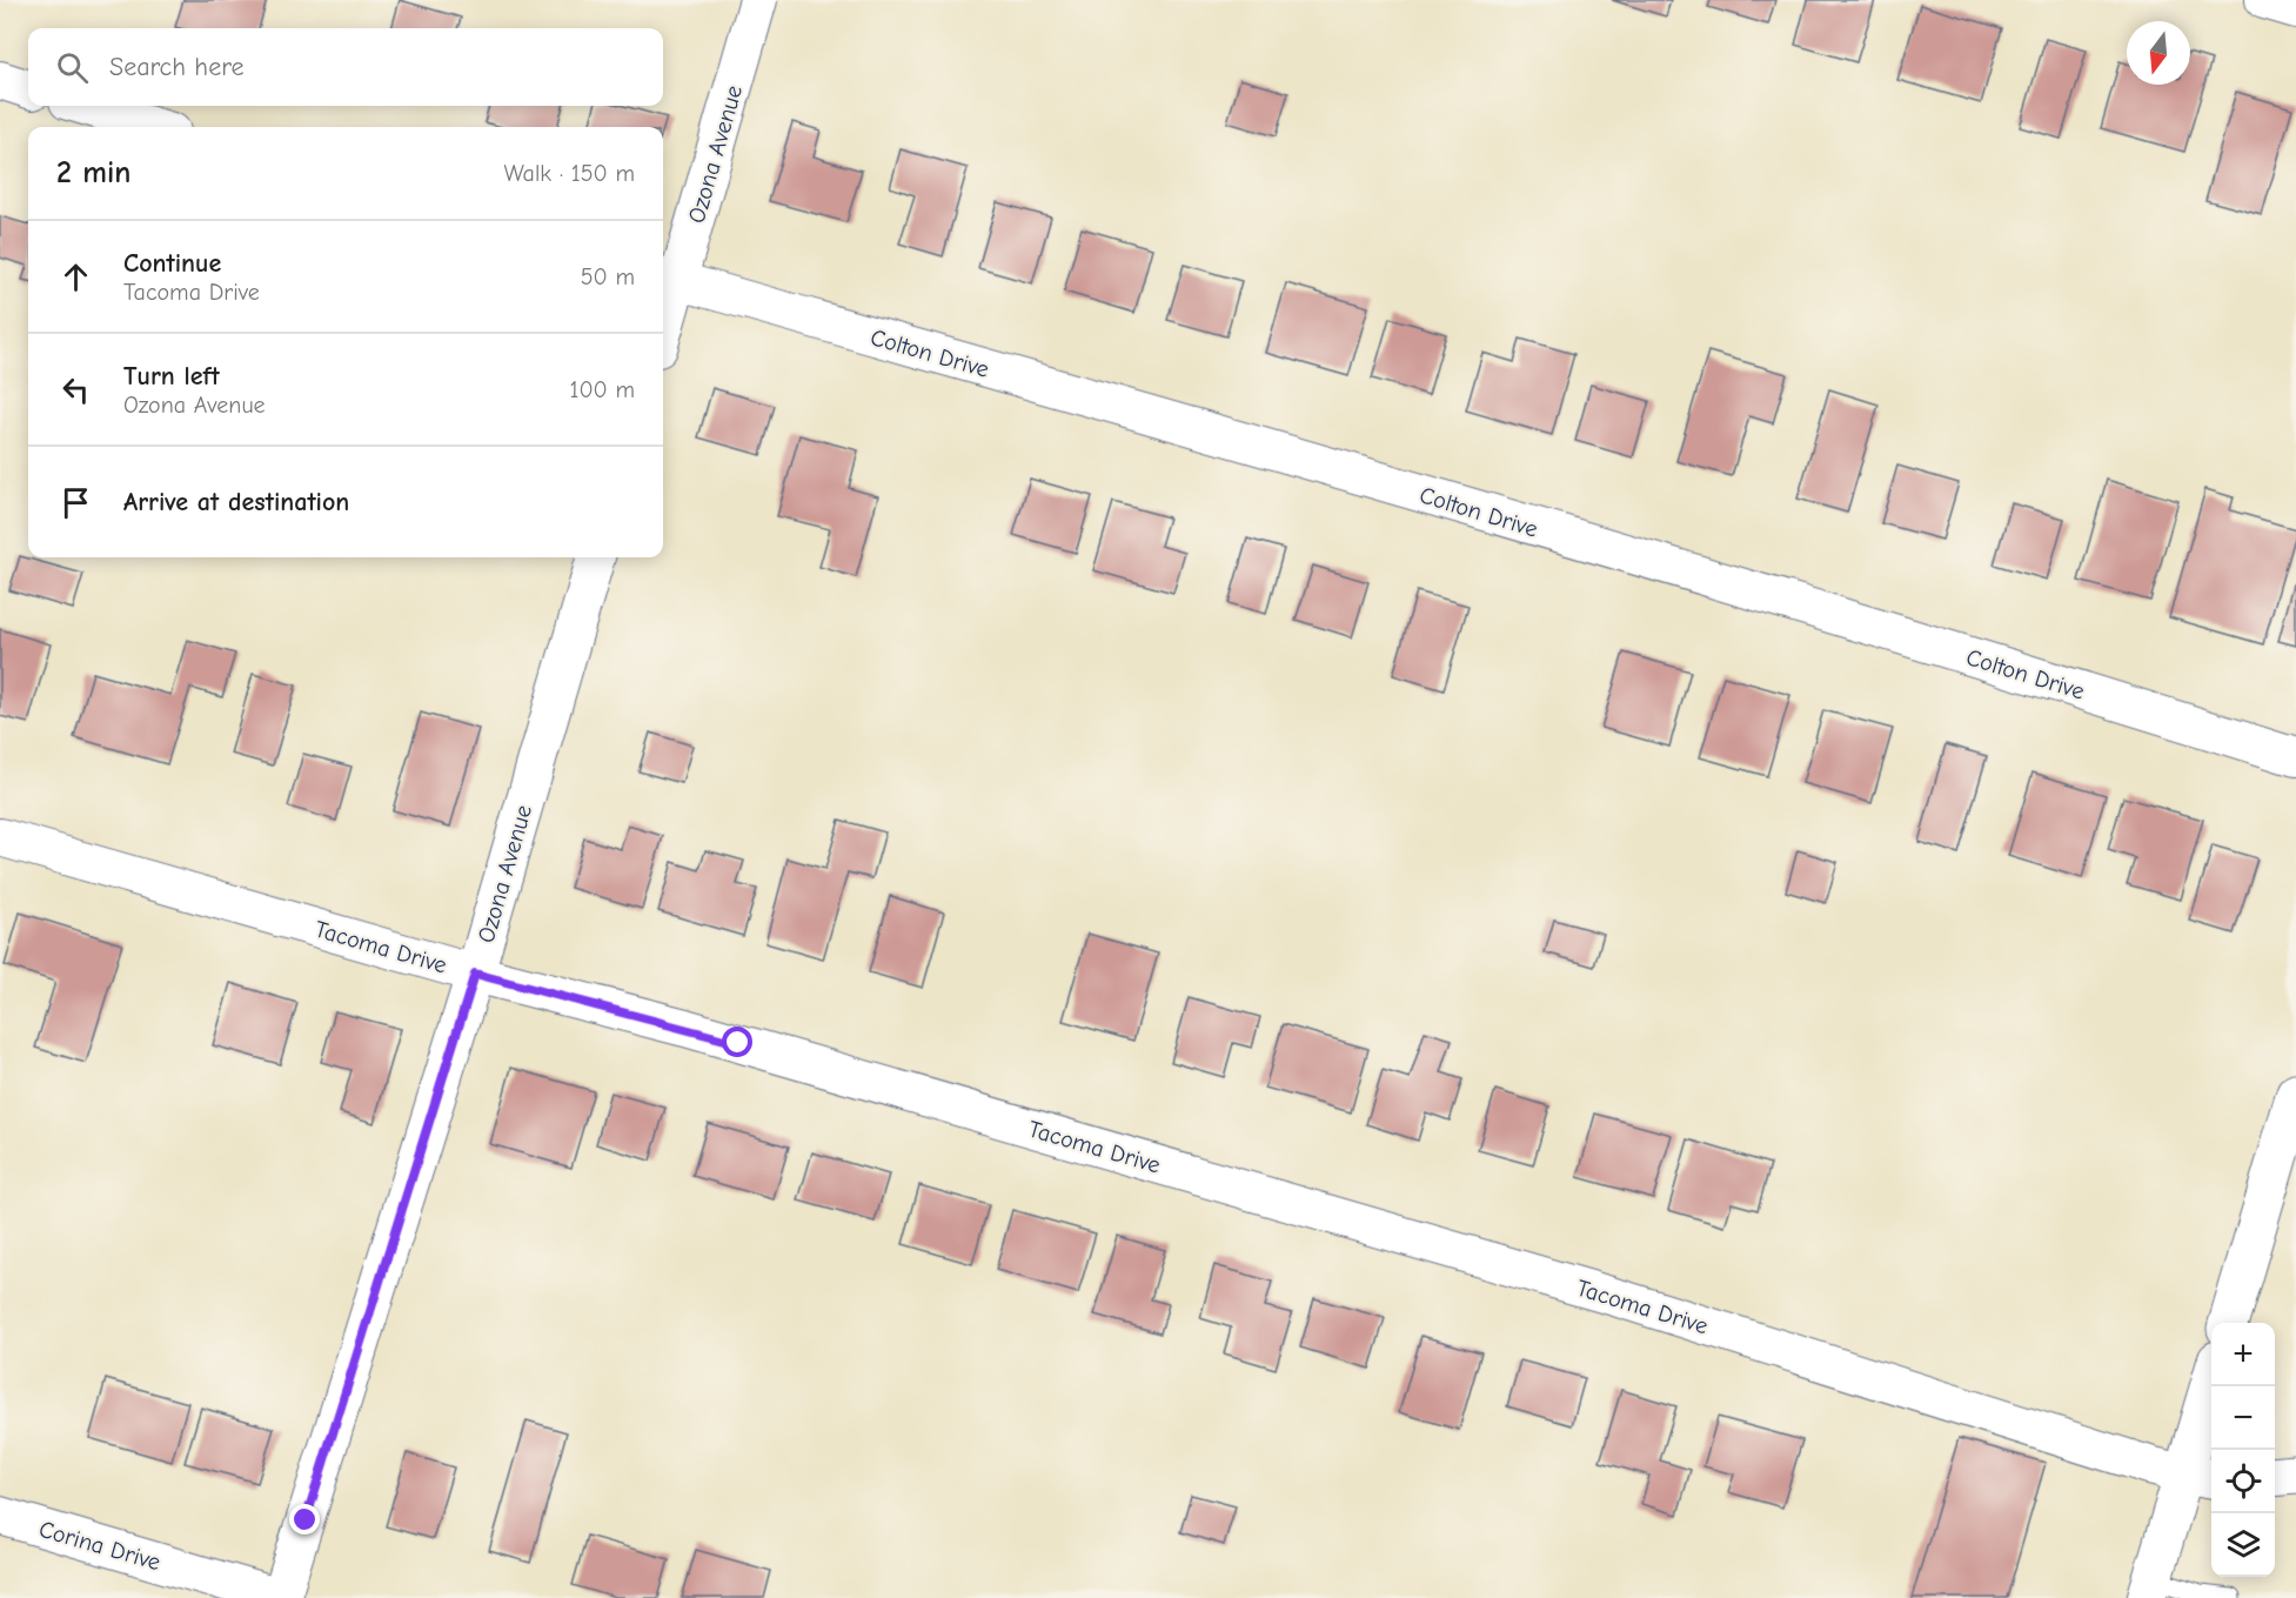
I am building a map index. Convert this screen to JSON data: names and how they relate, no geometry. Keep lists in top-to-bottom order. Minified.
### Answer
{"streets":{"street":["Ozona Avenue","Colton Drive","Tacoma Drive","Corina Drive"]},"crossings":[["Ozona Avenue","Colton Drive"],["Ozona Avenue","Tacoma Drive"],["Ozona Avenue","Corina Drive"]],"north":"bottom","page":{"search":"Search here","heading":["2 min","Walk · 150 m"],"list":[["Continue","Tacoma Drive","50 m"],["Turn left","Ozona Avenue","100 m"],"Arrive at destination"],"map_buttons":["+","−"]}}
